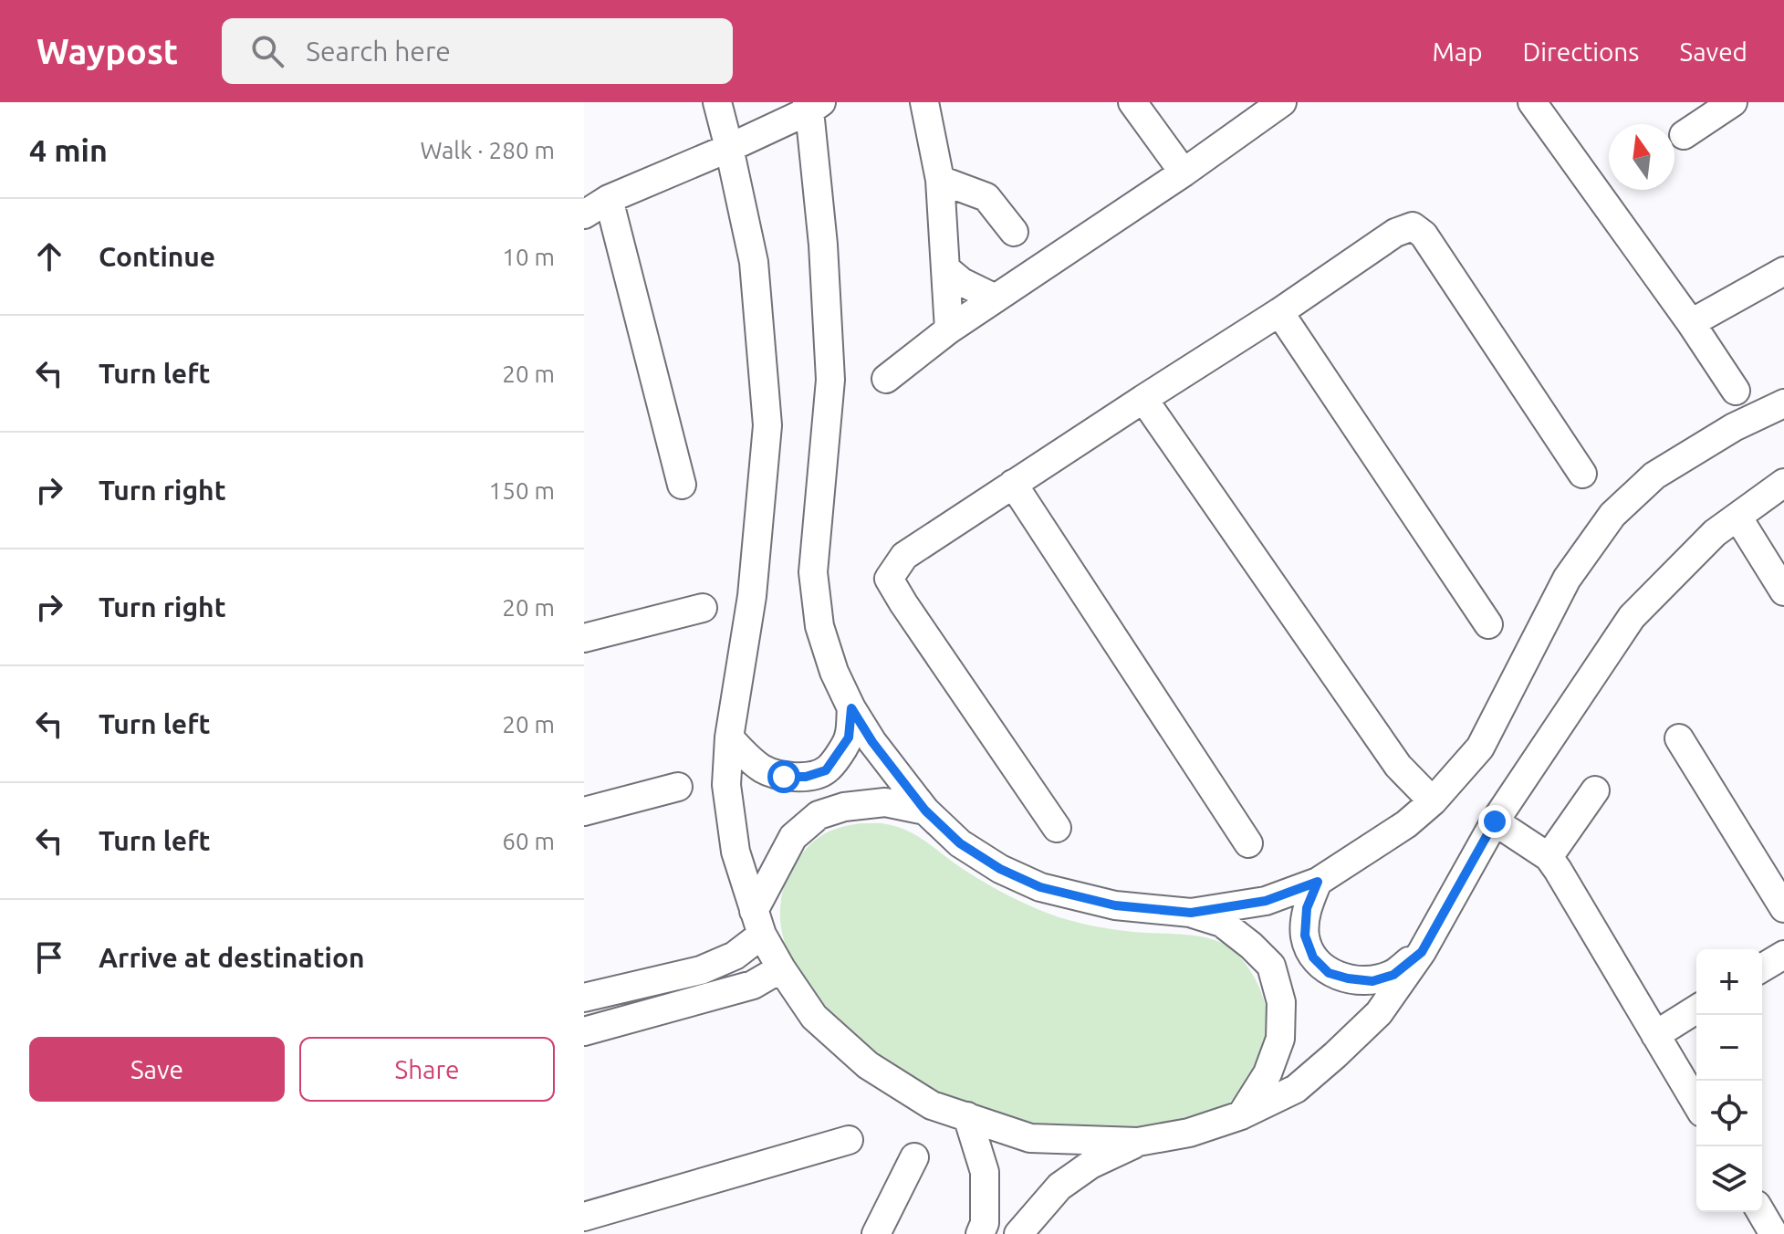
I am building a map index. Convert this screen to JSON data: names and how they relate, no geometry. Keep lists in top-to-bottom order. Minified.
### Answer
{"north":"top","page":{"header":"Waypost","search":"Search here","nav":["Map","Directions","Saved"],"heading":["4 min","Walk · 280 m"],"list":[["Continue","10 m"],["Turn left","20 m"],["Turn right","150 m"],["Turn right","20 m"],["Turn left","20 m"],["Turn left","60 m"],"Arrive at destination"],"map_buttons":["+","−"],"buttons":["Save","Share"]}}
